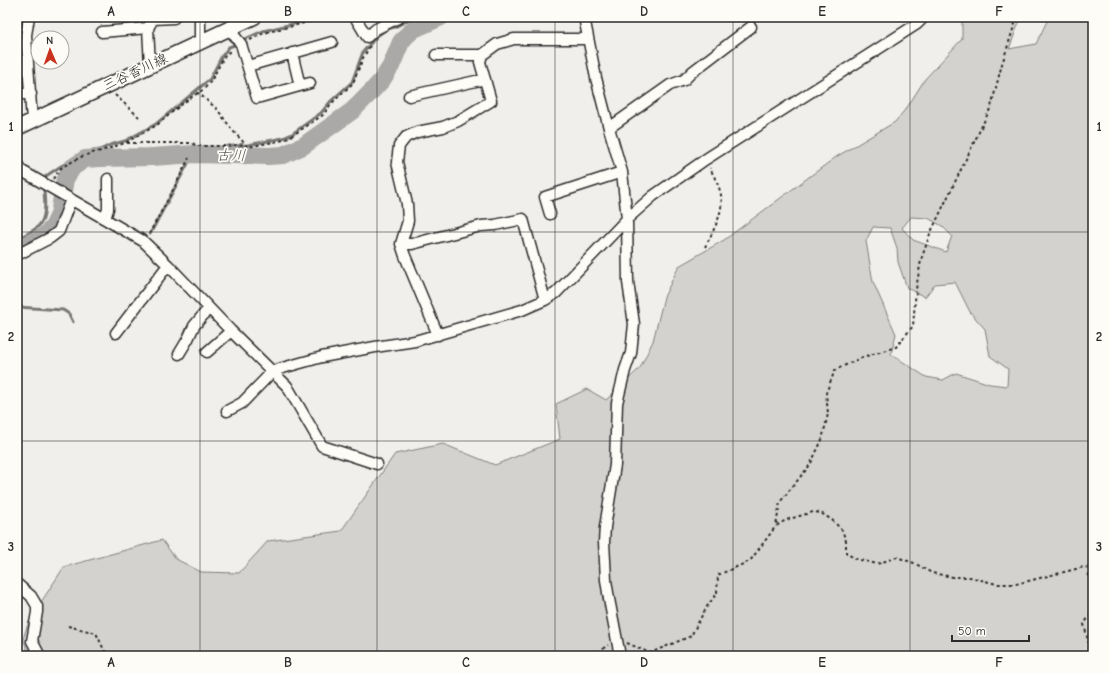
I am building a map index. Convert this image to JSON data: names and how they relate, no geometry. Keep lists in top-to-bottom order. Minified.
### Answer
{"streets":{"main road":["三谷香川線"]},"water":["古川"],"scale_bar":"50 m","north":"top","grid":{"columns":["A","B","C","D","E","F"],"rows":["1","2","3"]}}
